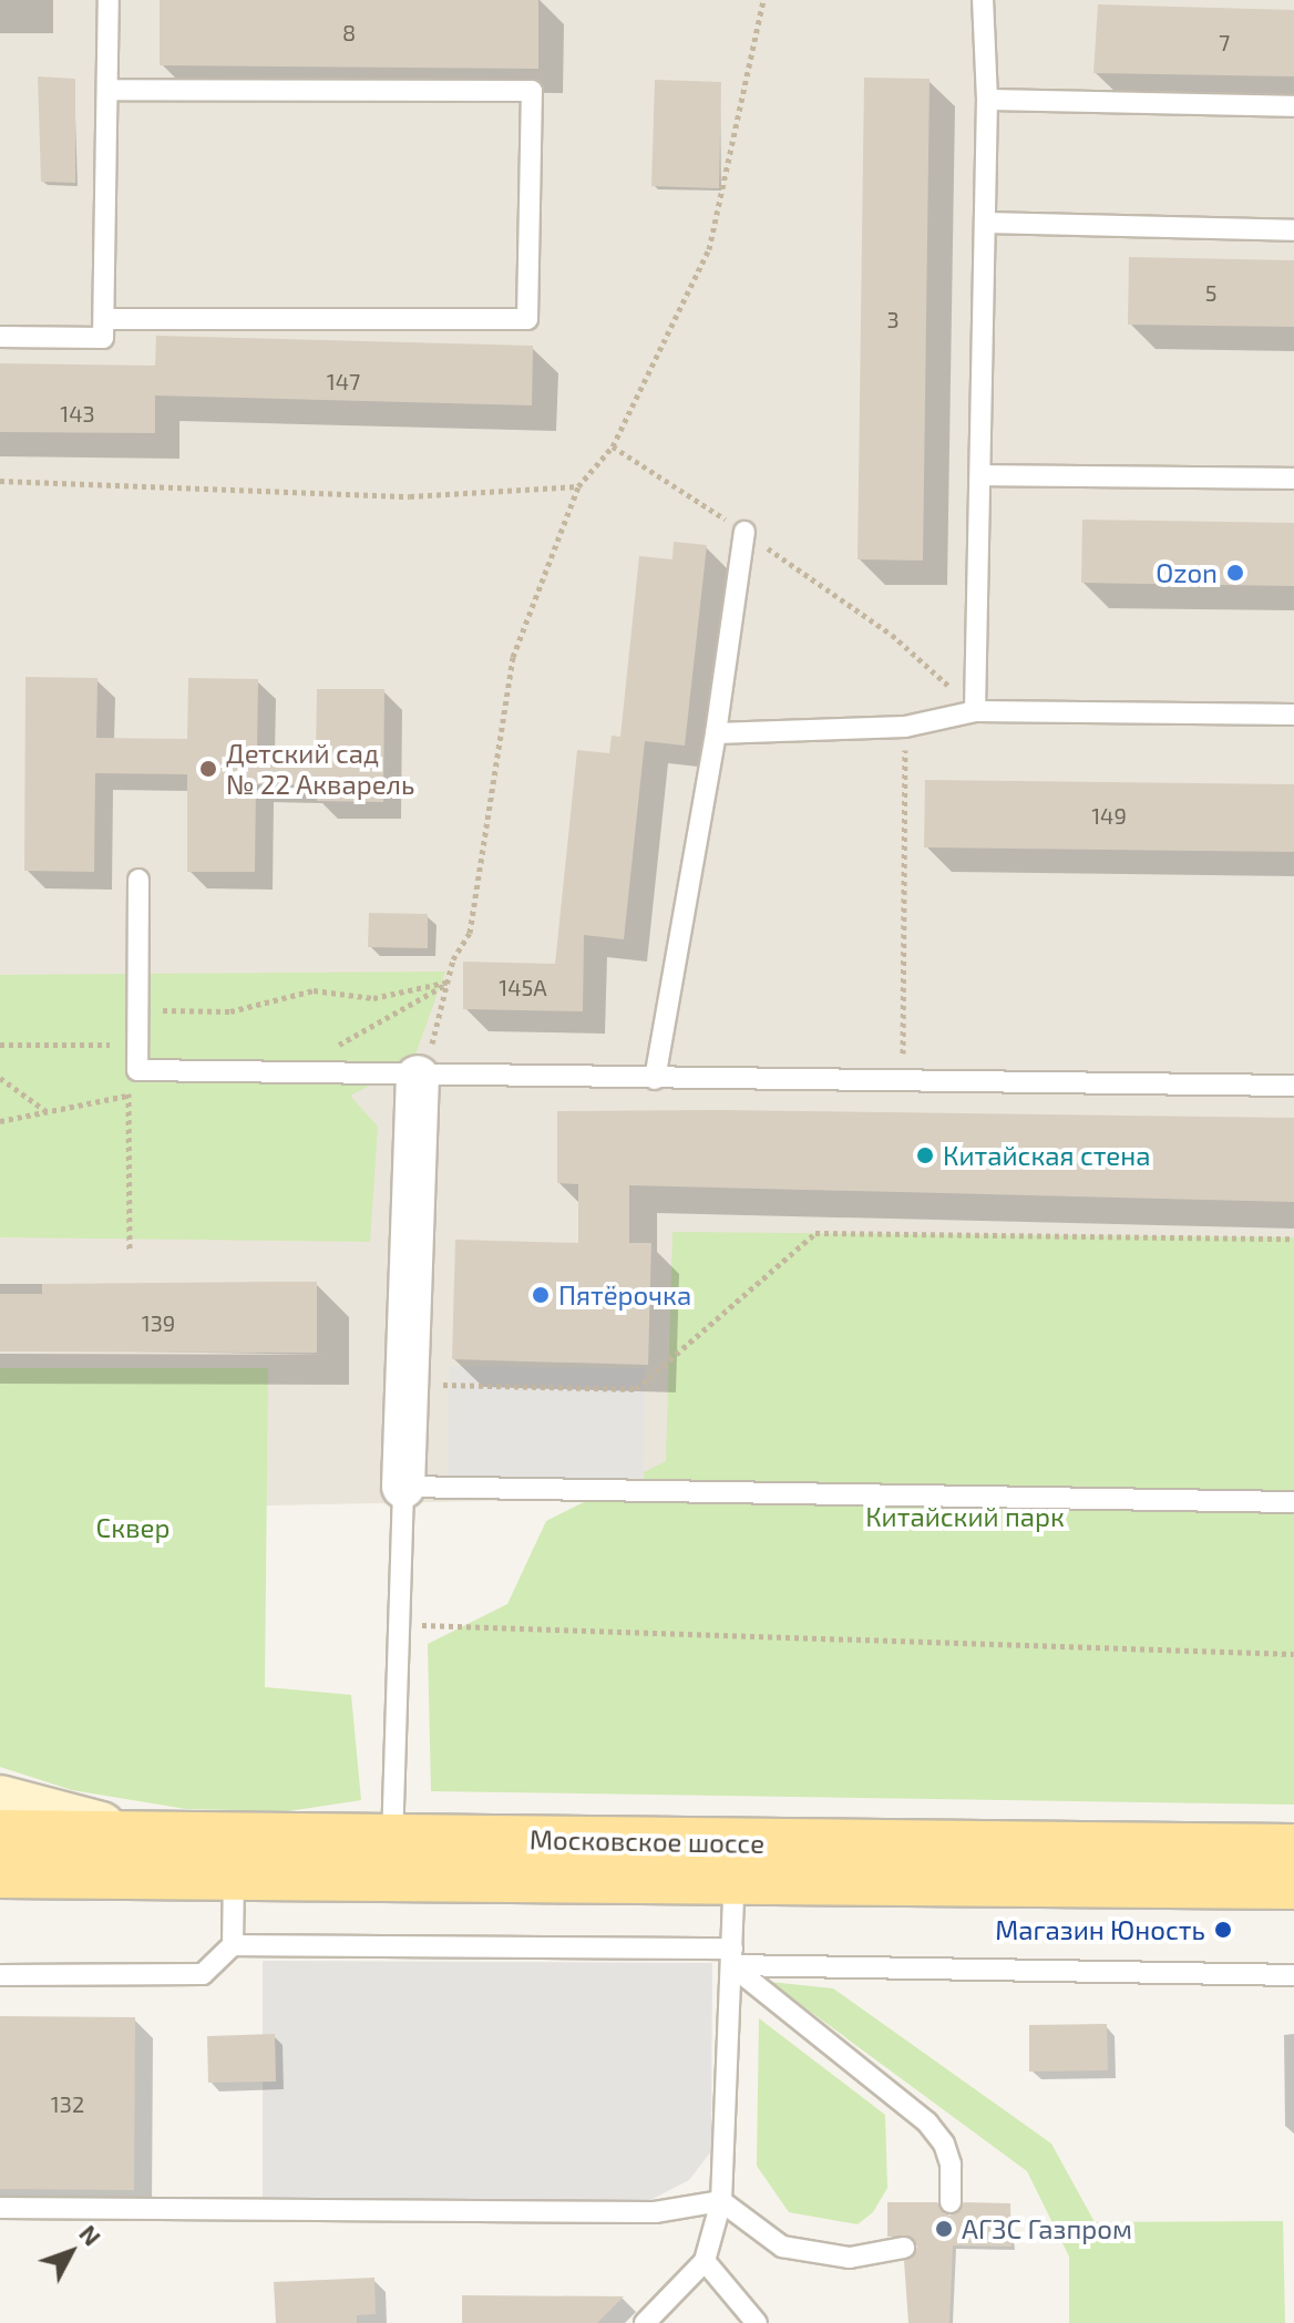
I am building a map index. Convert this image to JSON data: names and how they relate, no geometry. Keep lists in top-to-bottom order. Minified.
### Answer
{"streets":{"main road":["Московское шоссе"]},"parks":["Китайский парк","Сквер"],"places":["Ozon","Детский сад № 22 Акварель","Китайская стена","Пятёрочка","Магазин Юность","АГЗС Газпром"],"house_numbers":["8","7","5","3","147","143","149","145А","139","132"],"north":"top right"}
